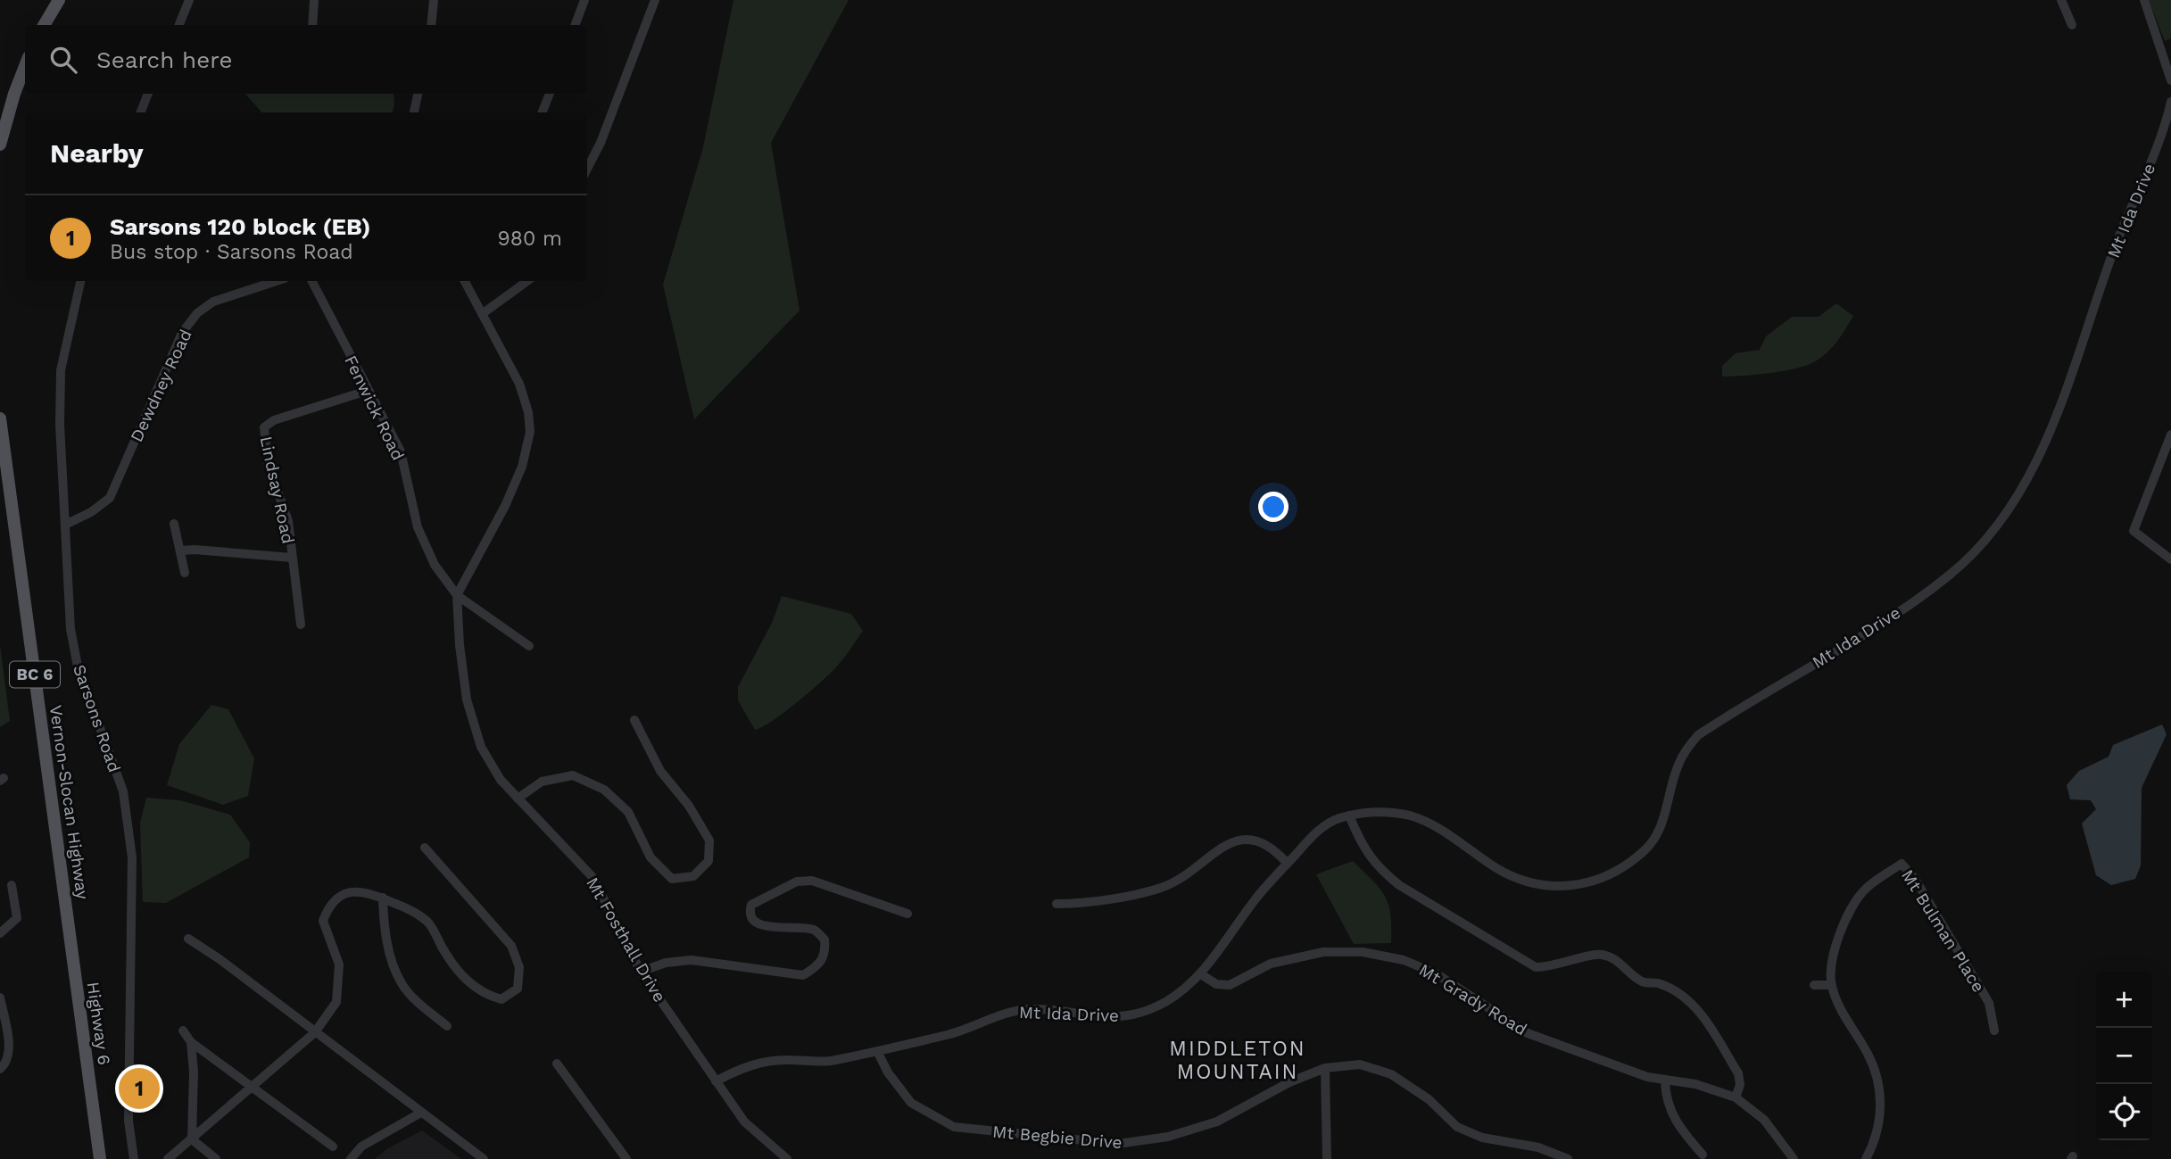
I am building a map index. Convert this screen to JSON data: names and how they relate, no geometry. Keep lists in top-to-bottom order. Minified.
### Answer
{"streets":{"main road":["BC 6","Vernon-Slocan Highway","Highway 6"],"street":["Mt Ida Drive","Dewdney Road","Fenwick Road","Lindsay Road","Sarsons Road","Mt Bulman Place","Mt Fosthall Drive","Mt Grady Road","Mt Begbie Drive"]},"crossings":[["Mt Ida Drive","Mt Fosthall Drive"],["Mt Ida Drive","Mt Grady Road"],["Mt Ida Drive","Mt Begbie Drive"],["Dewdney Road","Sarsons Road"],["Fenwick Road","Lindsay Road"],["Fenwick Road","Mt Fosthall Drive"],["Vernon-Slocan Highway","Highway 6"]],"districts":["MIDDLETON MOUNTAIN"],"page":{"search":"Search here","heading":"Nearby","list":[{"mark":"1","name":"Sarsons 120 block (EB)","note":"Bus stop · Sarsons Road","value":"980 m"}],"map_buttons":["+","−"],"pins":"1"}}
